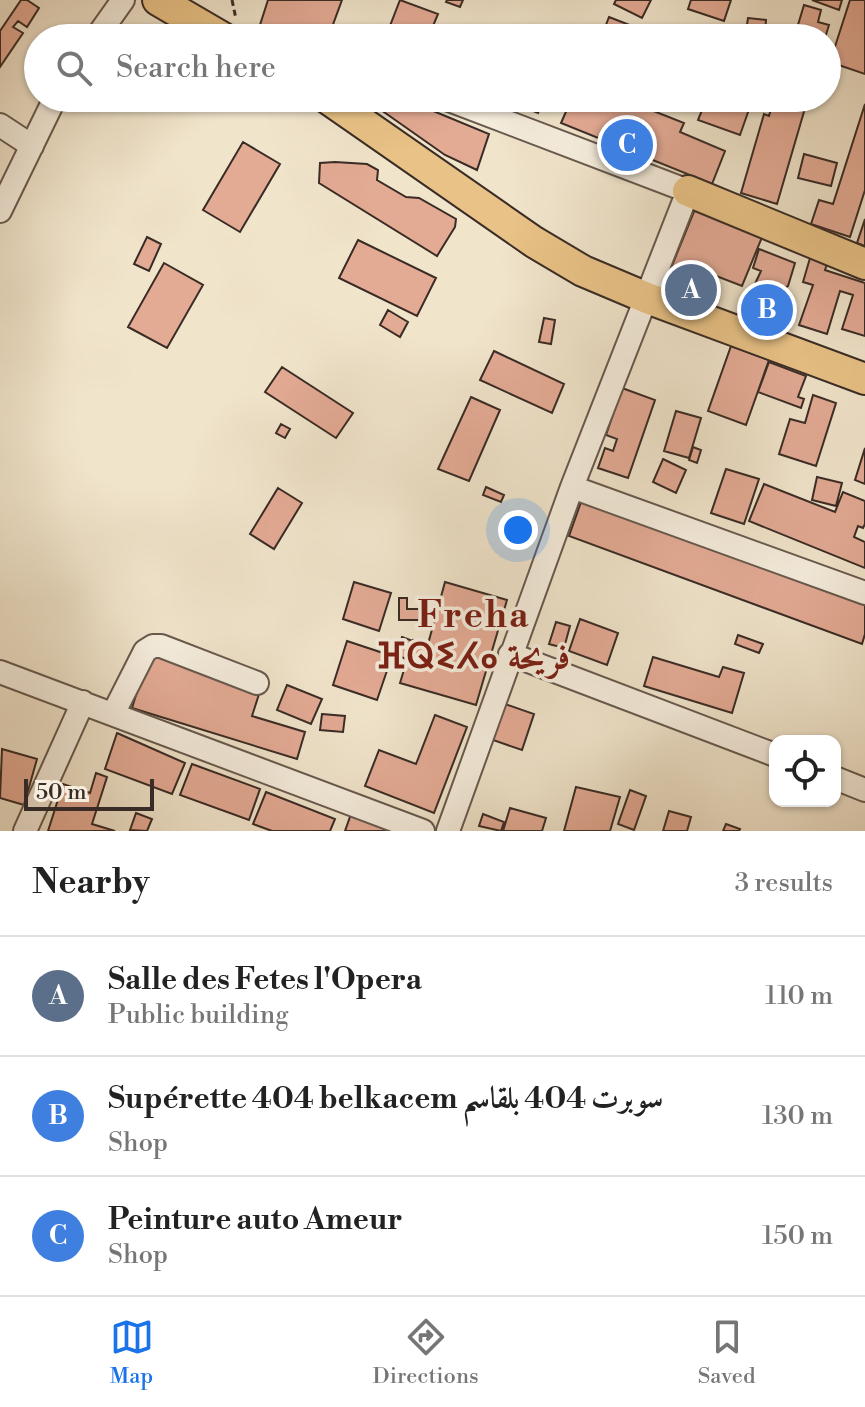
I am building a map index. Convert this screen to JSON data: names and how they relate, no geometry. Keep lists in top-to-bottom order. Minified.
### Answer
{"districts":["Freha ⴼⵕⵉⵃⴰ فريحة"],"scale_bar":"50 m","page":{"search":"Search here","pins":["C","A","B"],"scale":"50 m","heading":["Nearby","3 results"],"list":[{"mark":"A","name":"Salle des Fetes l'Opera","note":"Public building","value":"110 m"},{"mark":"B","name":"Supérette 404 belkacem سوبرت 404 بلقاسم","note":"Shop","value":"130 m"},{"mark":"C","name":"Peinture auto Ameur","note":"Shop","value":"150 m"}],"nav":["Map","Directions","Saved"]}}
